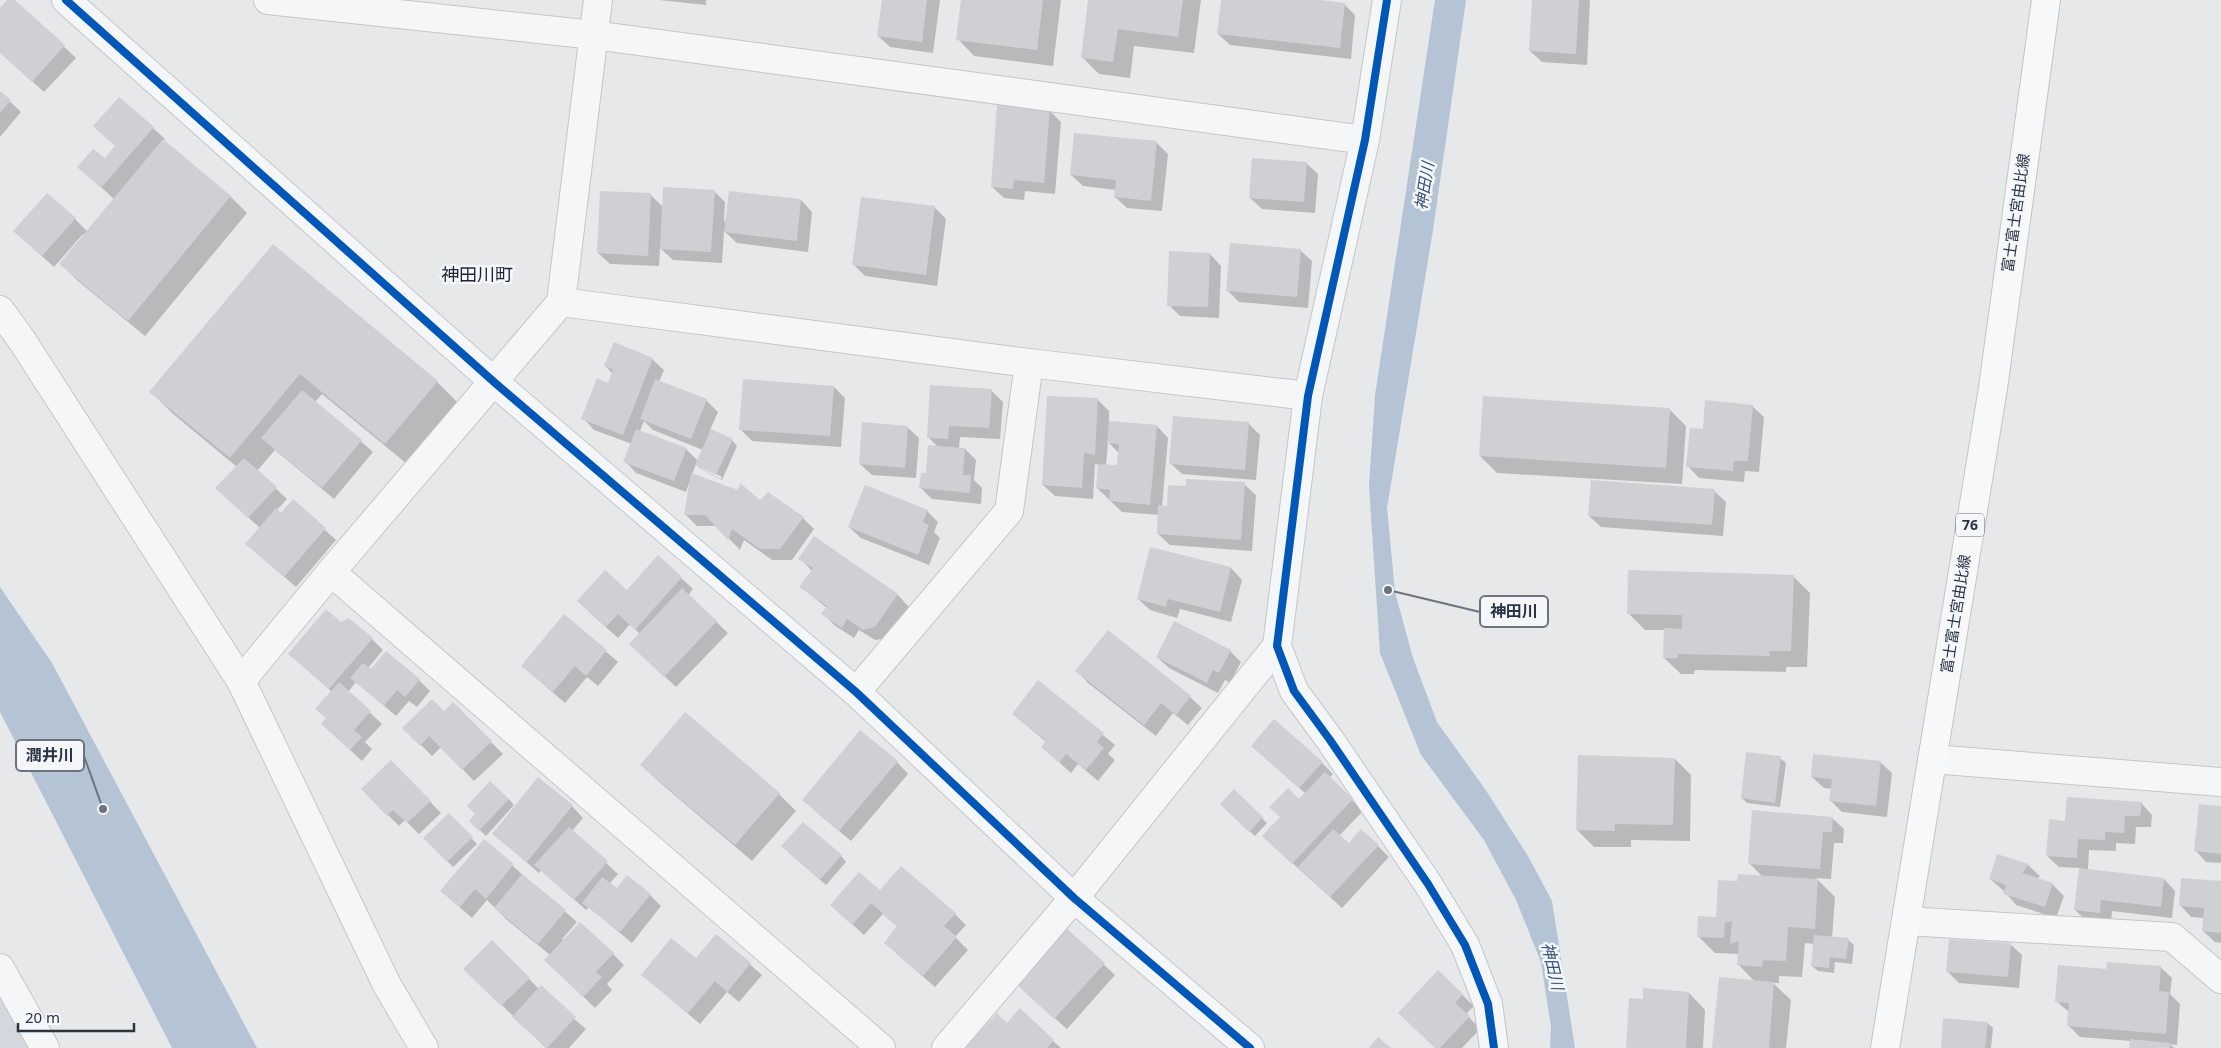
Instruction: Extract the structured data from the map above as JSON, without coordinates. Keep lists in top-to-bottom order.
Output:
{
  "streets": {
    "main road": ["富士富士宮由比線", "76"]
  },
  "districts": ["神田川町"],
  "water": ["神田川"],
  "places": ["神田川", "潤井川"],
  "scale_bar": "20 m"
}
